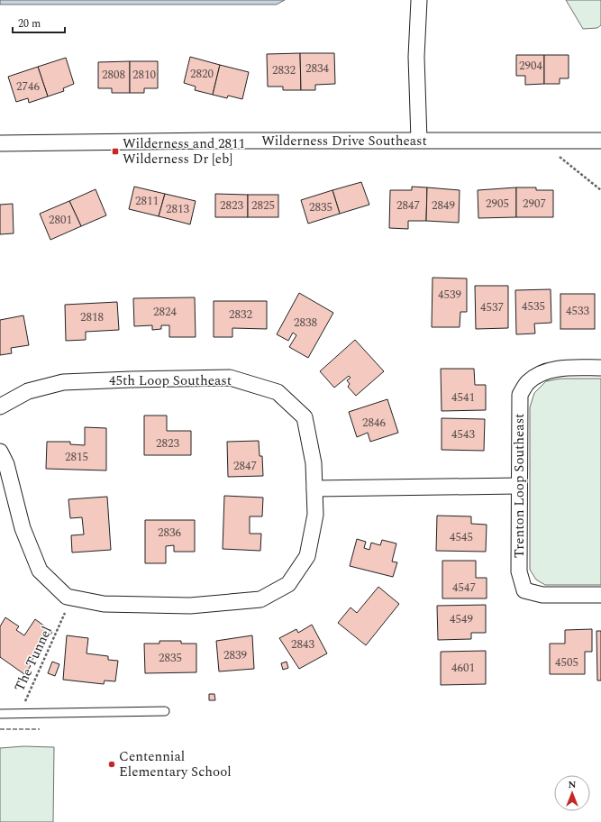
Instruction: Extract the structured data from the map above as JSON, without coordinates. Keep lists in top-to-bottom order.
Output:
{
  "streets": {
    "street": ["Wilderness Drive Southeast", "45th Loop Southeast", "Trenton Loop Southeast"],
    "path": ["The Tunnel"]
  },
  "places": {
    "transit": ["Wilderness and 2811 Wilderness Dr [eb]"],
    "other": ["Centennial Elementary School"]
  },
  "house_numbers": [
    "2904",
    "2834",
    "2832",
    "2820",
    "2808",
    "2810",
    "2746",
    "2811",
    "2905",
    "2907",
    "2823",
    "2825",
    "2847",
    "2849",
    "2835",
    "2813",
    "2801",
    "4539",
    "4535",
    "4537",
    "4533",
    "2824",
    "2832",
    "2818",
    "2838",
    "4541",
    "2846",
    "4543",
    "2823",
    "2815",
    "2847",
    "2836",
    "4545",
    "4547",
    "4549",
    "2843",
    "2839",
    "2835",
    "4505",
    "4601"
  ],
  "scale_bar": "20 m",
  "north": "top"
}
